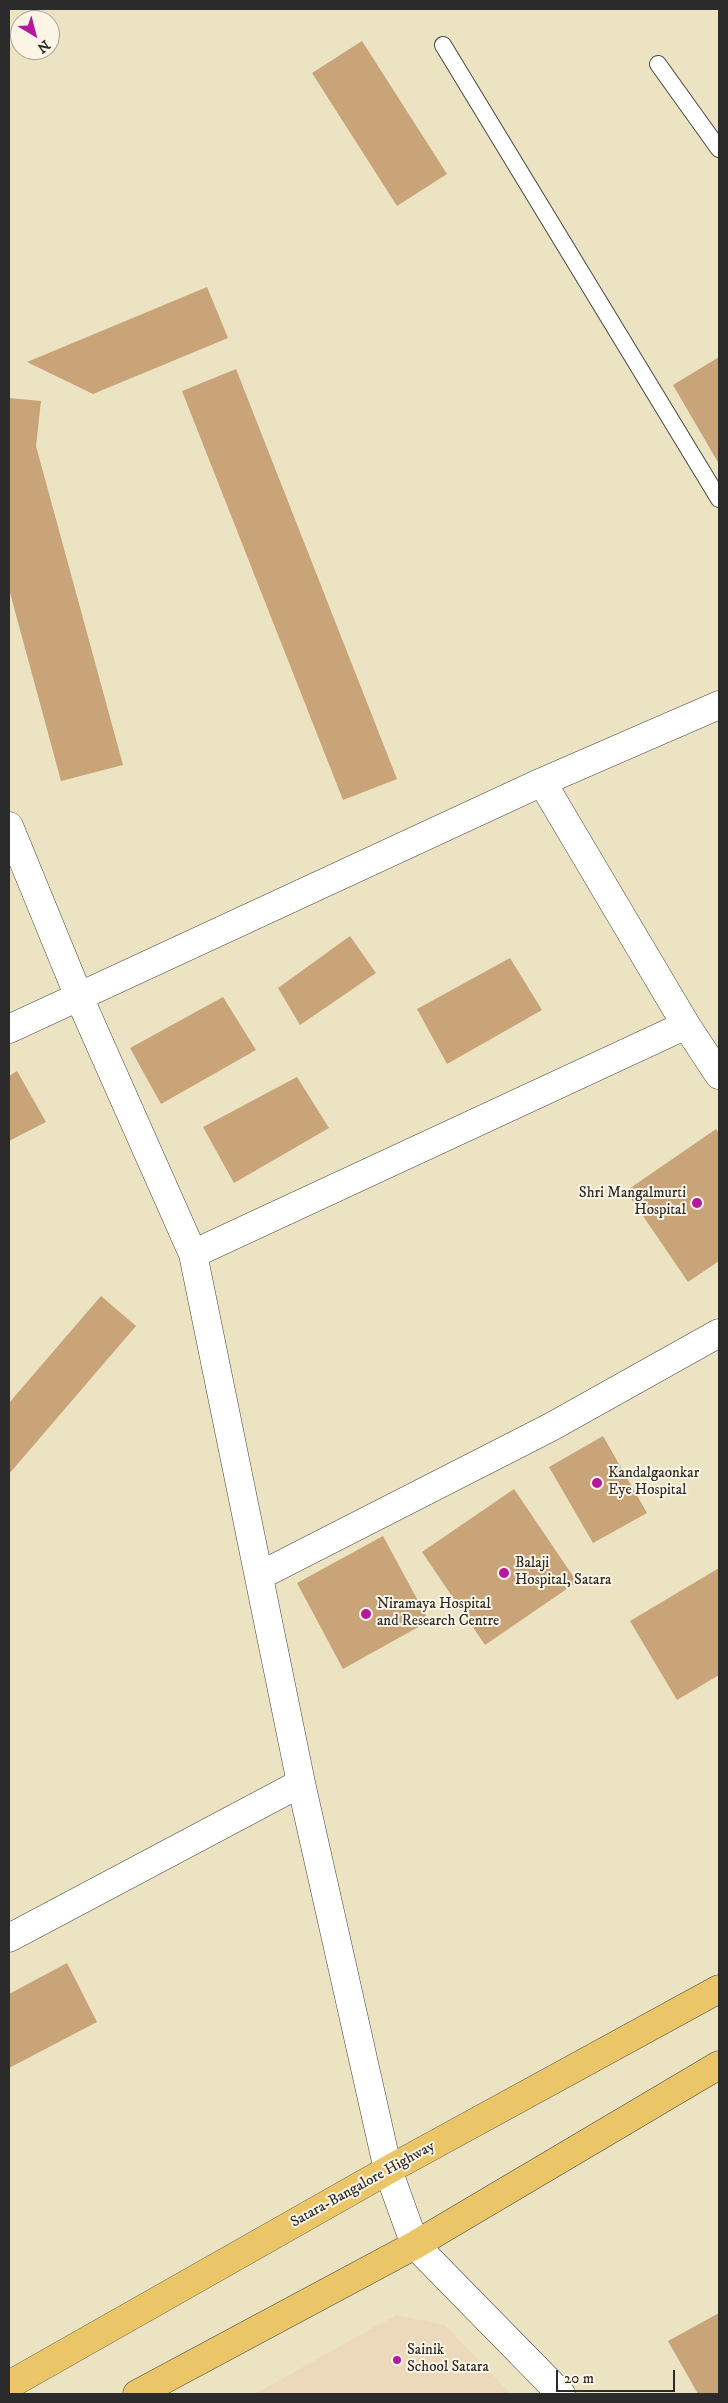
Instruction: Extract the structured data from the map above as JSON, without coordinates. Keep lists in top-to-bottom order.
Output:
{
  "streets": {
    "main road": ["Satara-Bangalore Highway"]
  },
  "places": [
    "Shri Mangalmurti Hospital",
    "Kandalgaonkar Eye Hospital",
    "Balaji Hospital, Satara",
    "Niramaya Hospital and Research Centre",
    "Sainik School Satara"
  ],
  "scale_bar": "20 m",
  "north": "bottom right"
}
